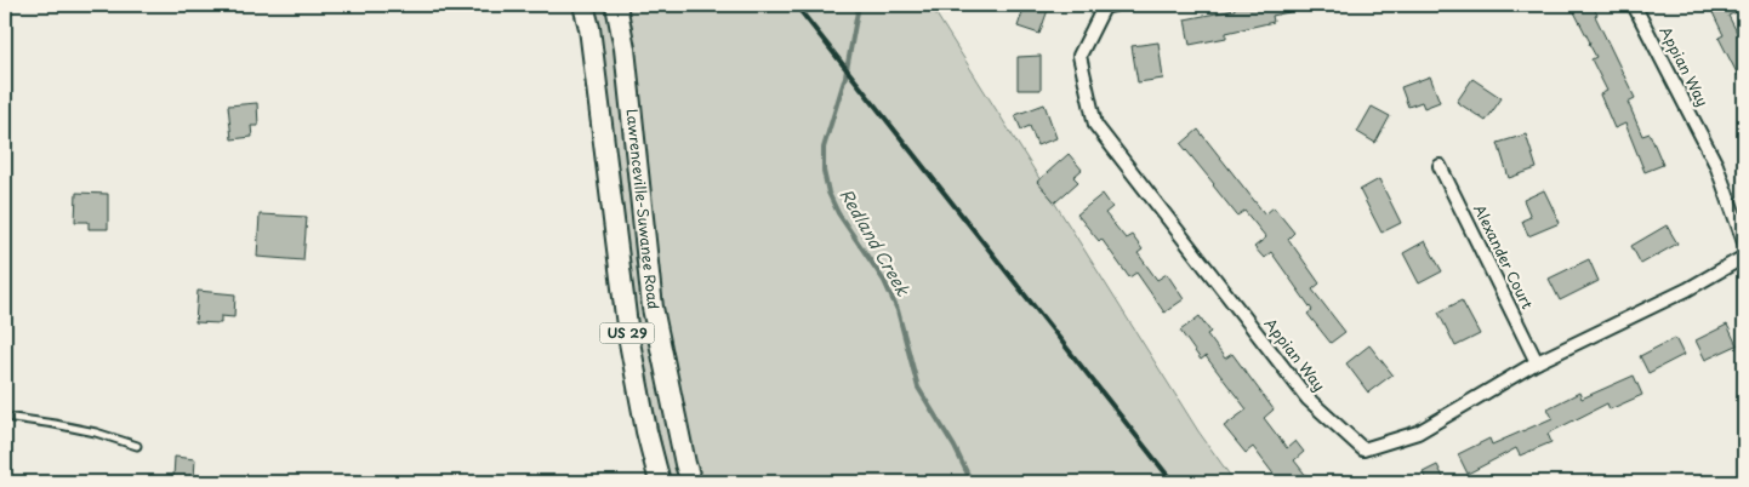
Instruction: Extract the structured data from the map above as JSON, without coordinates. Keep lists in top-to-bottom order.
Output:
{
  "streets": {
    "main road": ["Lawrenceville-Suwanee Road", "US 29"],
    "street": ["Appian Way", "Alexander Court"]
  },
  "crossings": [
    ["Appian Way", "Alexander Court"]
  ],
  "water": ["Redland Creek"]
}
